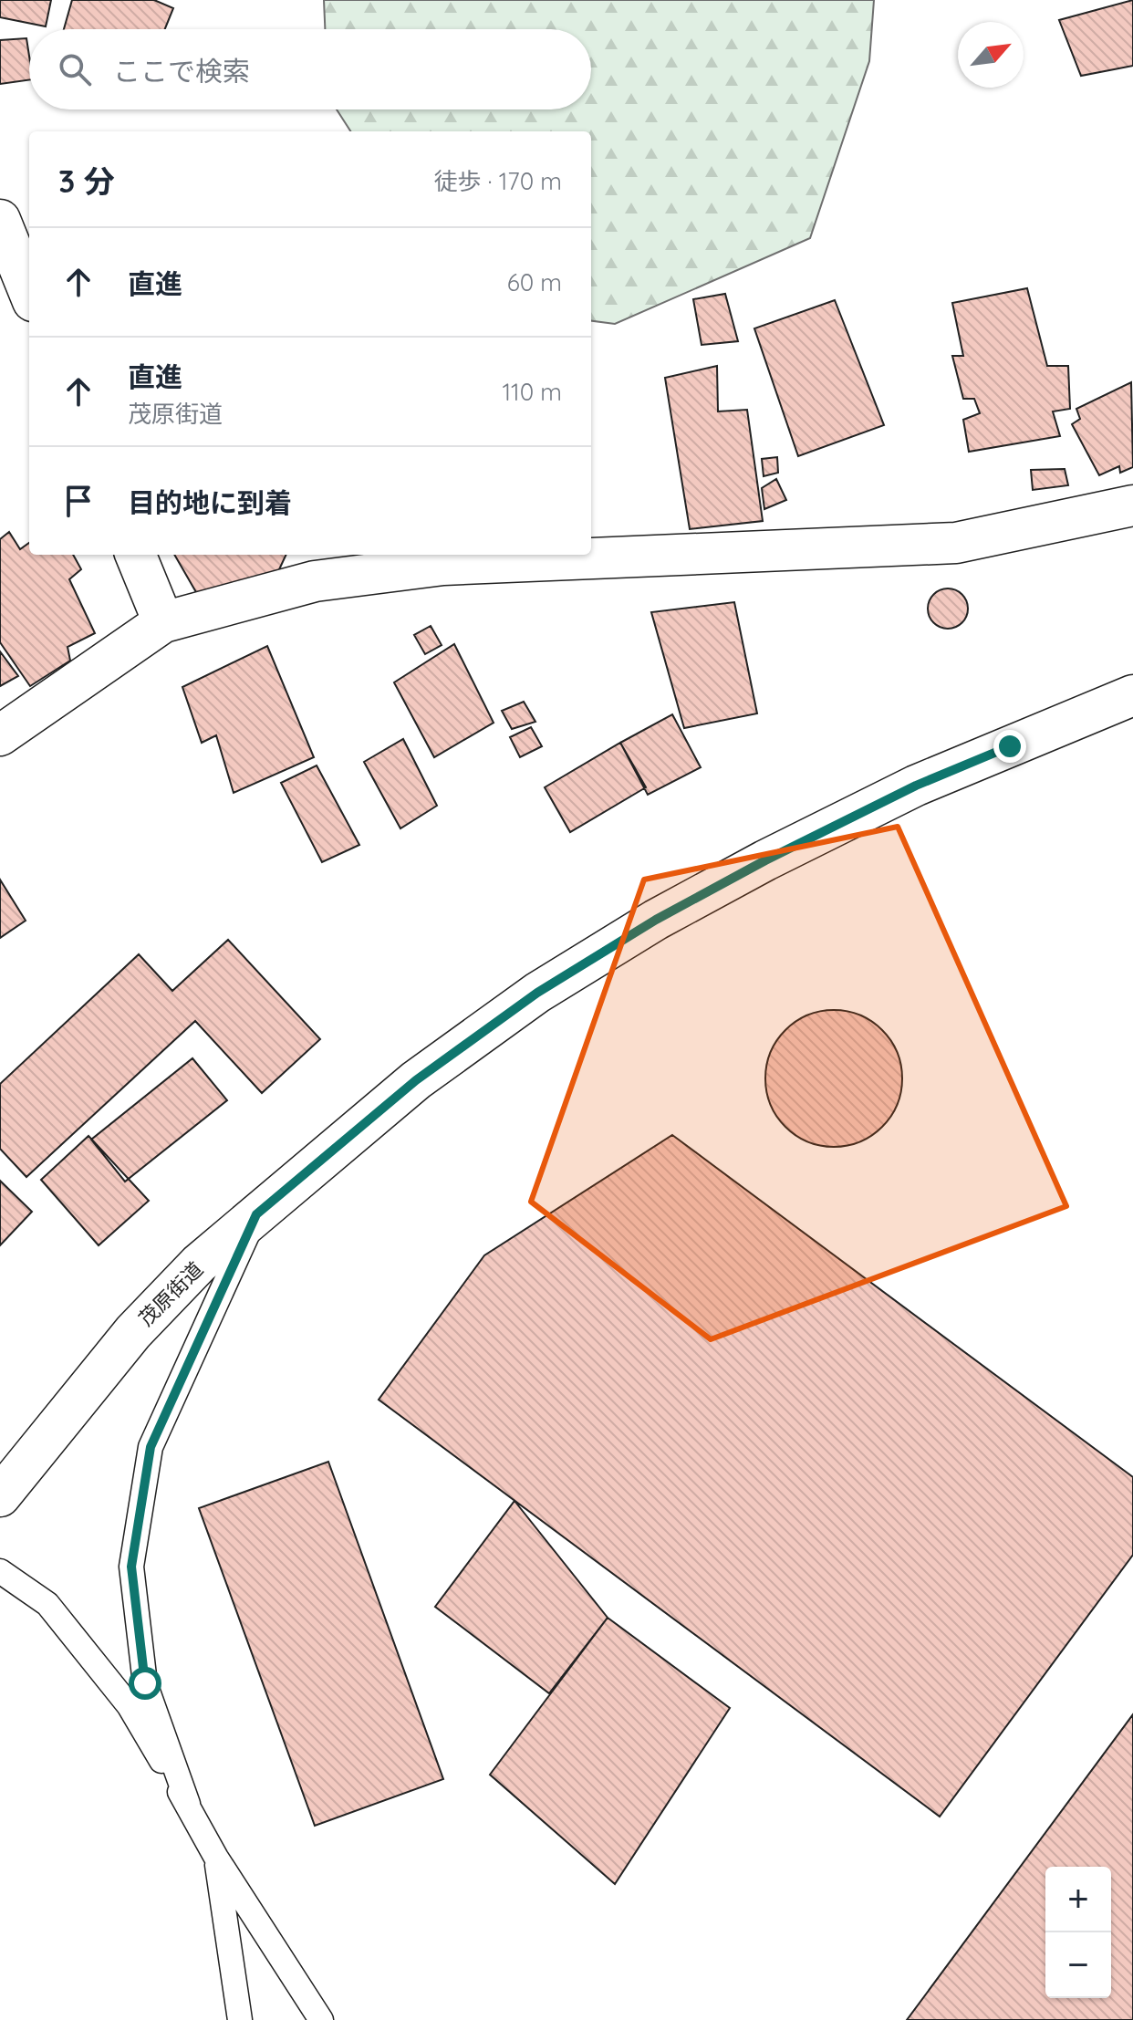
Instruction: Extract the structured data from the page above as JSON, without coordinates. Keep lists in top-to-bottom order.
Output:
{
  "streets": {
    "main road": ["茂原街道"]
  },
  "north": "top right",
  "page": {
    "search": "ここで検索",
    "heading": ["3 分", "徒歩 · 170 m"],
    "list": [
      ["直進", "60 m"],
      ["直進", "茂原街道", "110 m"],
      "目的地に到着"
    ],
    "map_buttons": ["+", "−"]
  }
}
